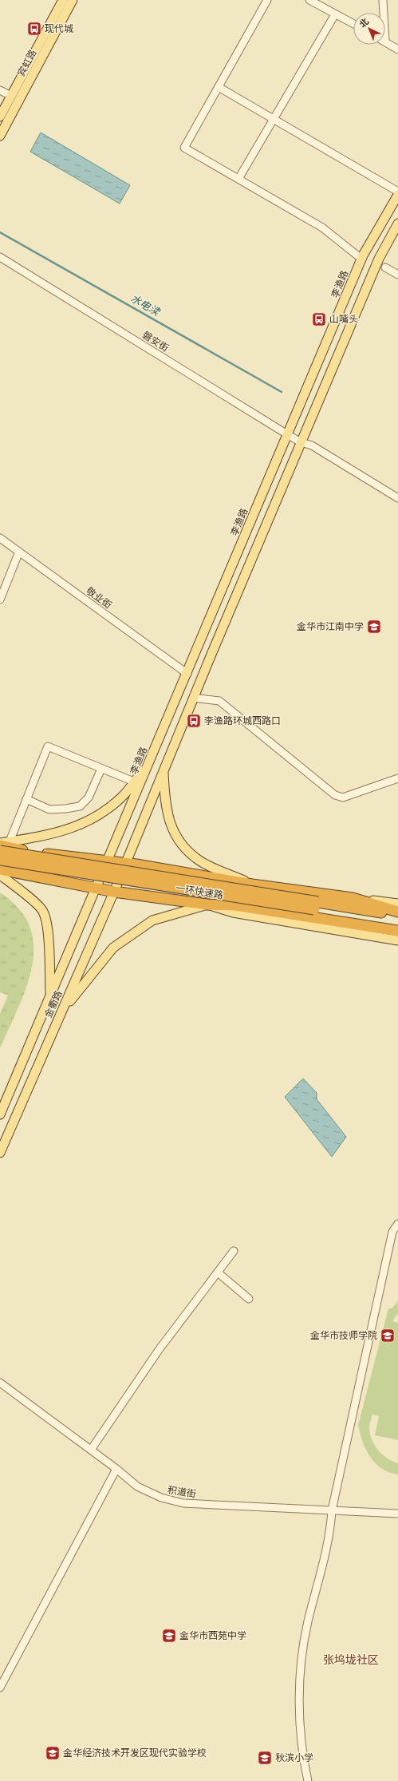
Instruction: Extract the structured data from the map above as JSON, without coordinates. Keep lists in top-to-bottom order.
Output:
{
  "streets": {
    "highway": ["一环快速路"],
    "main road": ["宾虹路", "李渔路", "金衢路"],
    "street": ["磐安街", "敬业街", "积道街"]
  },
  "crossings": [
    ["李渔路", "磐安街"],
    ["李渔路", "敬业街"],
    ["李渔路", "金衢路"]
  ],
  "districts": ["张坞垅社区"],
  "water": ["水电渎"],
  "places": {
    "bus stop": ["现代城", "山嘴头", "李渔路环城西路口"],
    "school or university": [
      "金华市江南中学",
      "金华市技师学院",
      "金华市西苑中学",
      "金华经济技术开发区现代实验学校",
      "秋滨小学"
    ]
  },
  "north": "top left"
}
